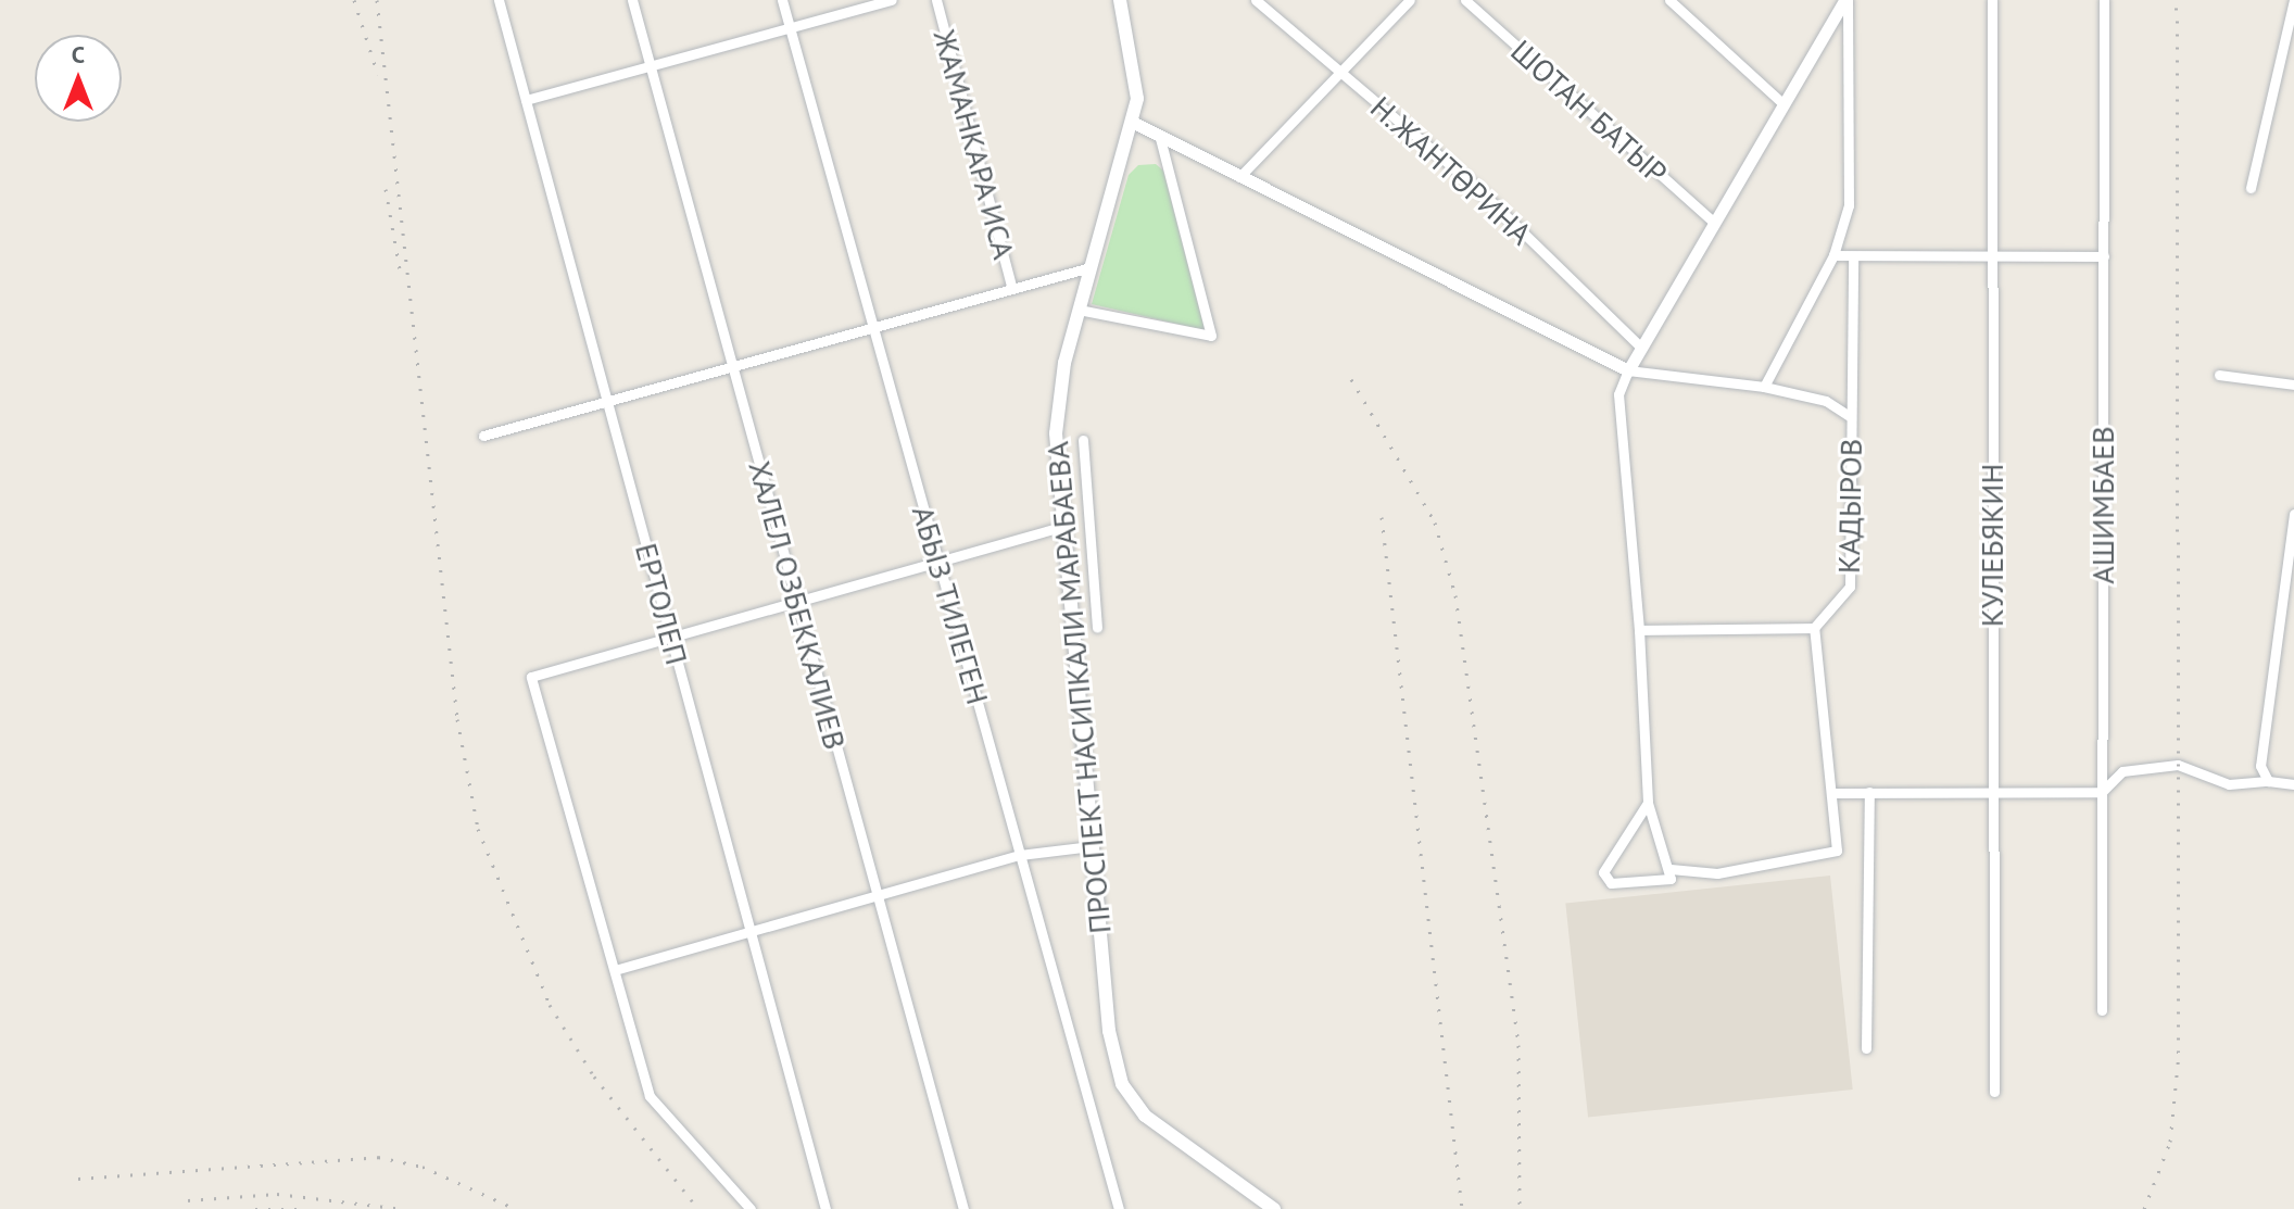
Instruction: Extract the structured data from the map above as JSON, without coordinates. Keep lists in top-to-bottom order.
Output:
{
  "streets": {
    "main road": ["ПРОСПЕКТ НАСИПКАЛИ МАРАБАЕВА"],
    "street": [
      "ШОТАН БАТЫР",
      "ЖАМАНКАРА ИСА",
      "Н.ЖАНТӨРИНА",
      "АШИМБАЕВ",
      "КАДЫРОВ",
      "КУЛЕБЯКИН",
      "ЕРТОЛЕП",
      "ХАЛЕЛ ОЗБЕККАЛИЕВ",
      "АБЫЗ ТИЛЕГЕН"
    ]
  },
  "north": "top"
}
